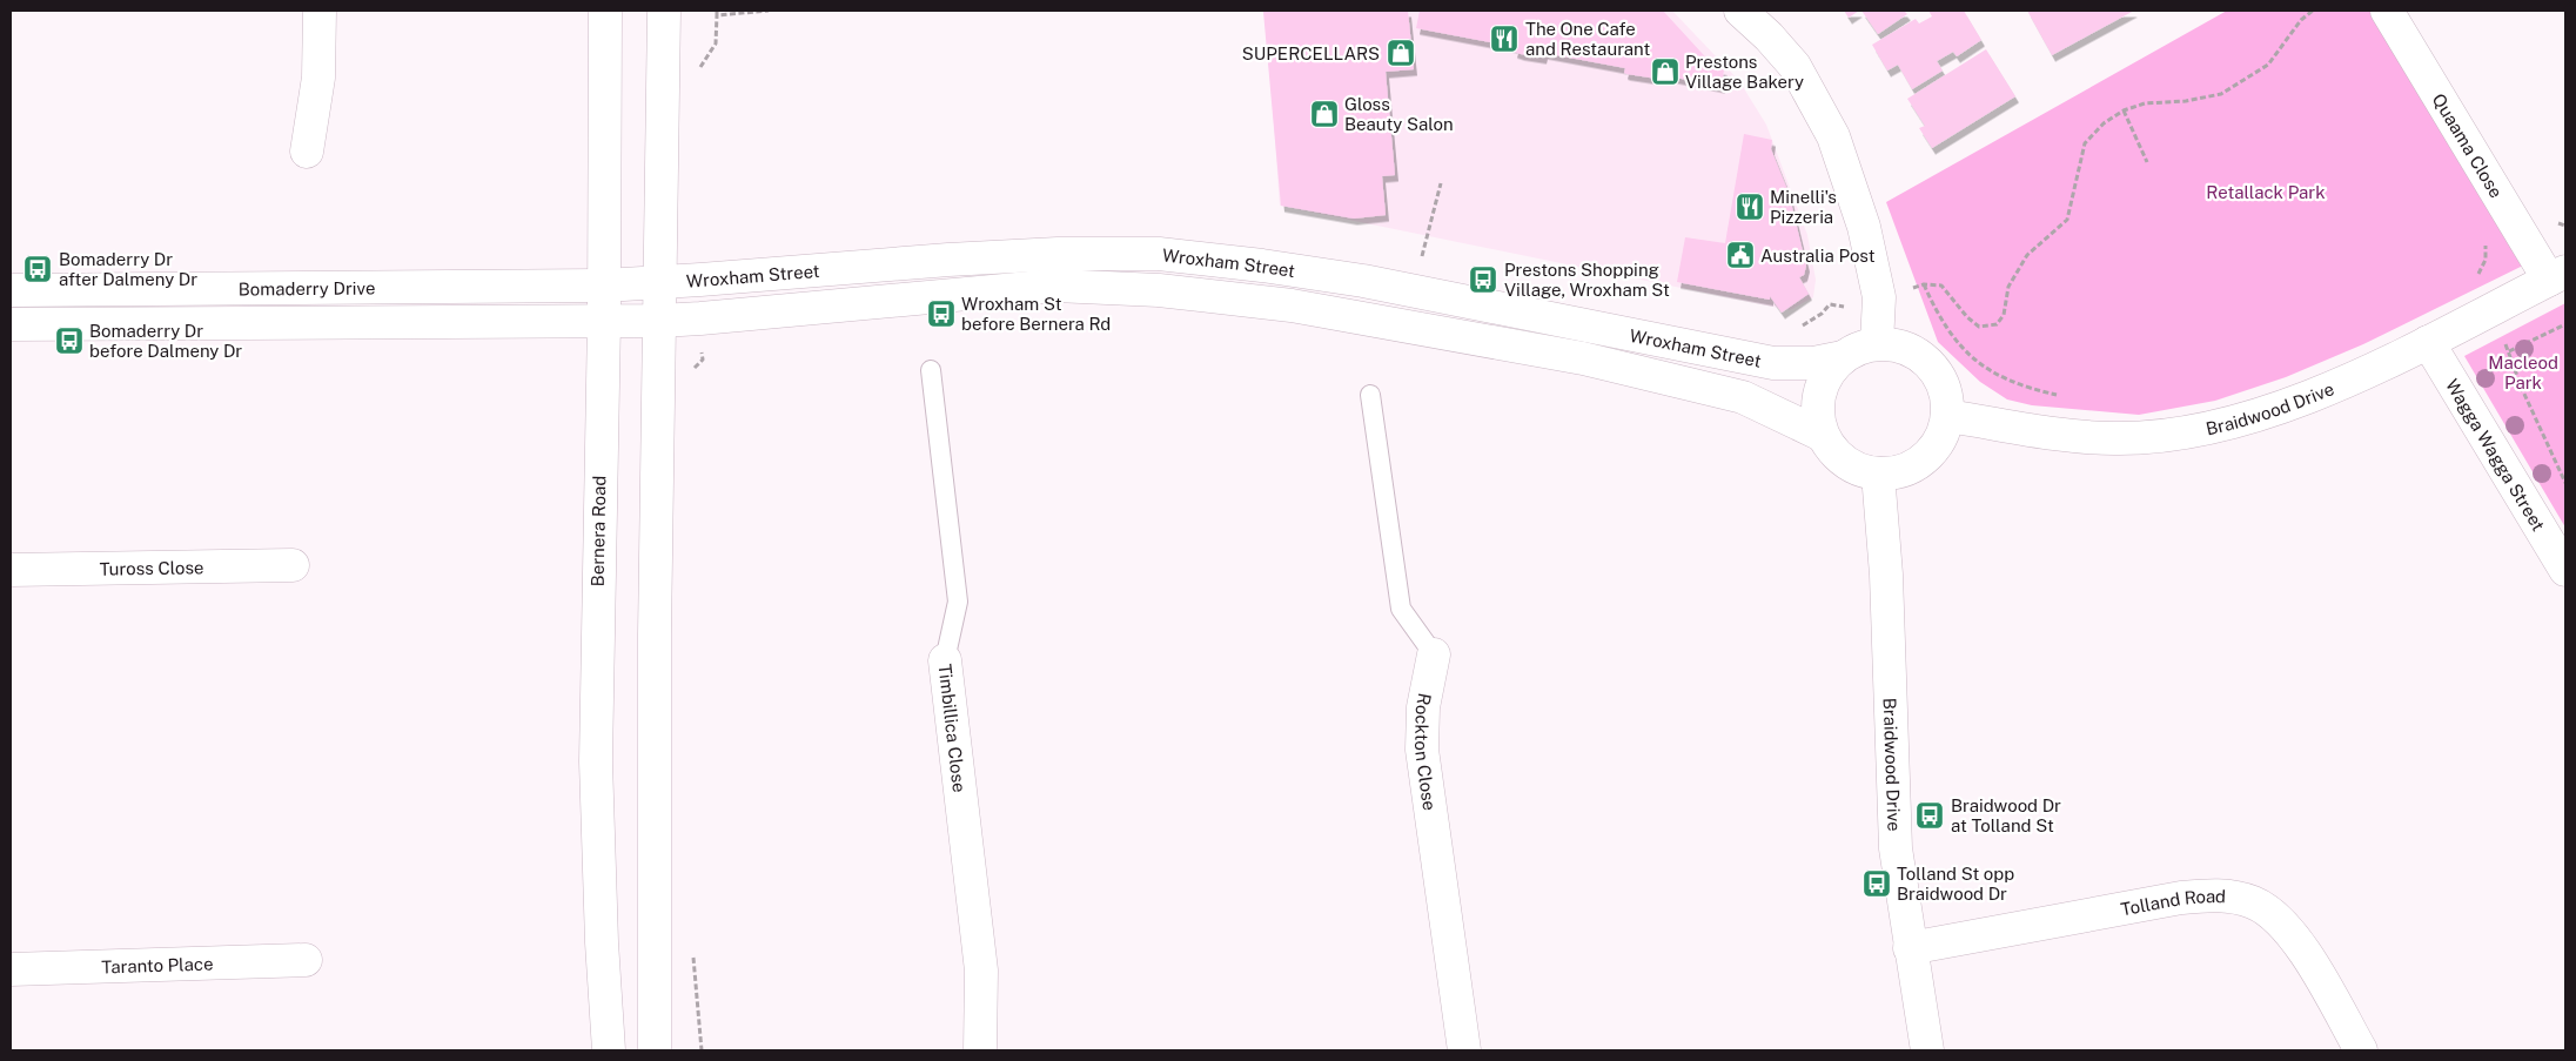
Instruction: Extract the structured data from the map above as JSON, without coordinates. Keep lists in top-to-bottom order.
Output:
{
  "streets": {
    "street": [
      "Quaama Close",
      "Wroxham Street",
      "Bomaderry Drive",
      "Braidwood Drive",
      "Wagga Wagga Street",
      "Bernera Road",
      "Tuross Close",
      "Timbillica Close",
      "Rockton Close",
      "Tolland Road",
      "Taranto Place"
    ]
  },
  "crossings": [
    ["Quaama Close", "Braidwood Drive"],
    ["Wroxham Street", "Bomaderry Drive"],
    ["Wroxham Street", "Braidwood Drive"],
    ["Wroxham Street", "Bernera Road"],
    ["Bomaderry Drive", "Bernera Road"],
    ["Braidwood Drive", "Wagga Wagga Street"],
    ["Braidwood Drive", "Tolland Road"]
  ],
  "parks": ["Retallack Park", "Macleod Park"],
  "places": {
    "restaurant": ["The One Cafe and Restaurant", "Minelli's Pizzeria"],
    "shop": ["SUPERCELLARS", "Prestons Village Bakery", "Gloss Beauty Salon"],
    "public building": ["Australia Post"],
    "bus stop": [
      "Bomaderry Dr after Dalmeny Dr",
      "Prestons Shopping Village, Wroxham St",
      "Wroxham St before Bernera Rd",
      "Bomaderry Dr before Dalmeny Dr",
      "Braidwood Dr at Tolland St",
      "Tolland St opp Braidwood Dr"
    ]
  }
}
